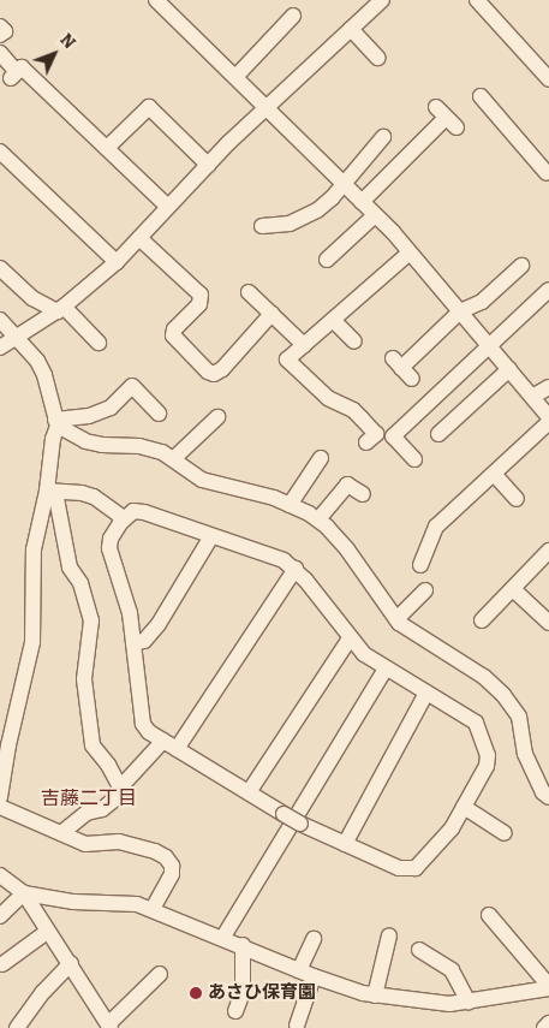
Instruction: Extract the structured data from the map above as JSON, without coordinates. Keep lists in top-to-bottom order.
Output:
{
  "districts": ["吉藤二丁目"],
  "places": ["あさひ保育園"],
  "north": "top right"
}
